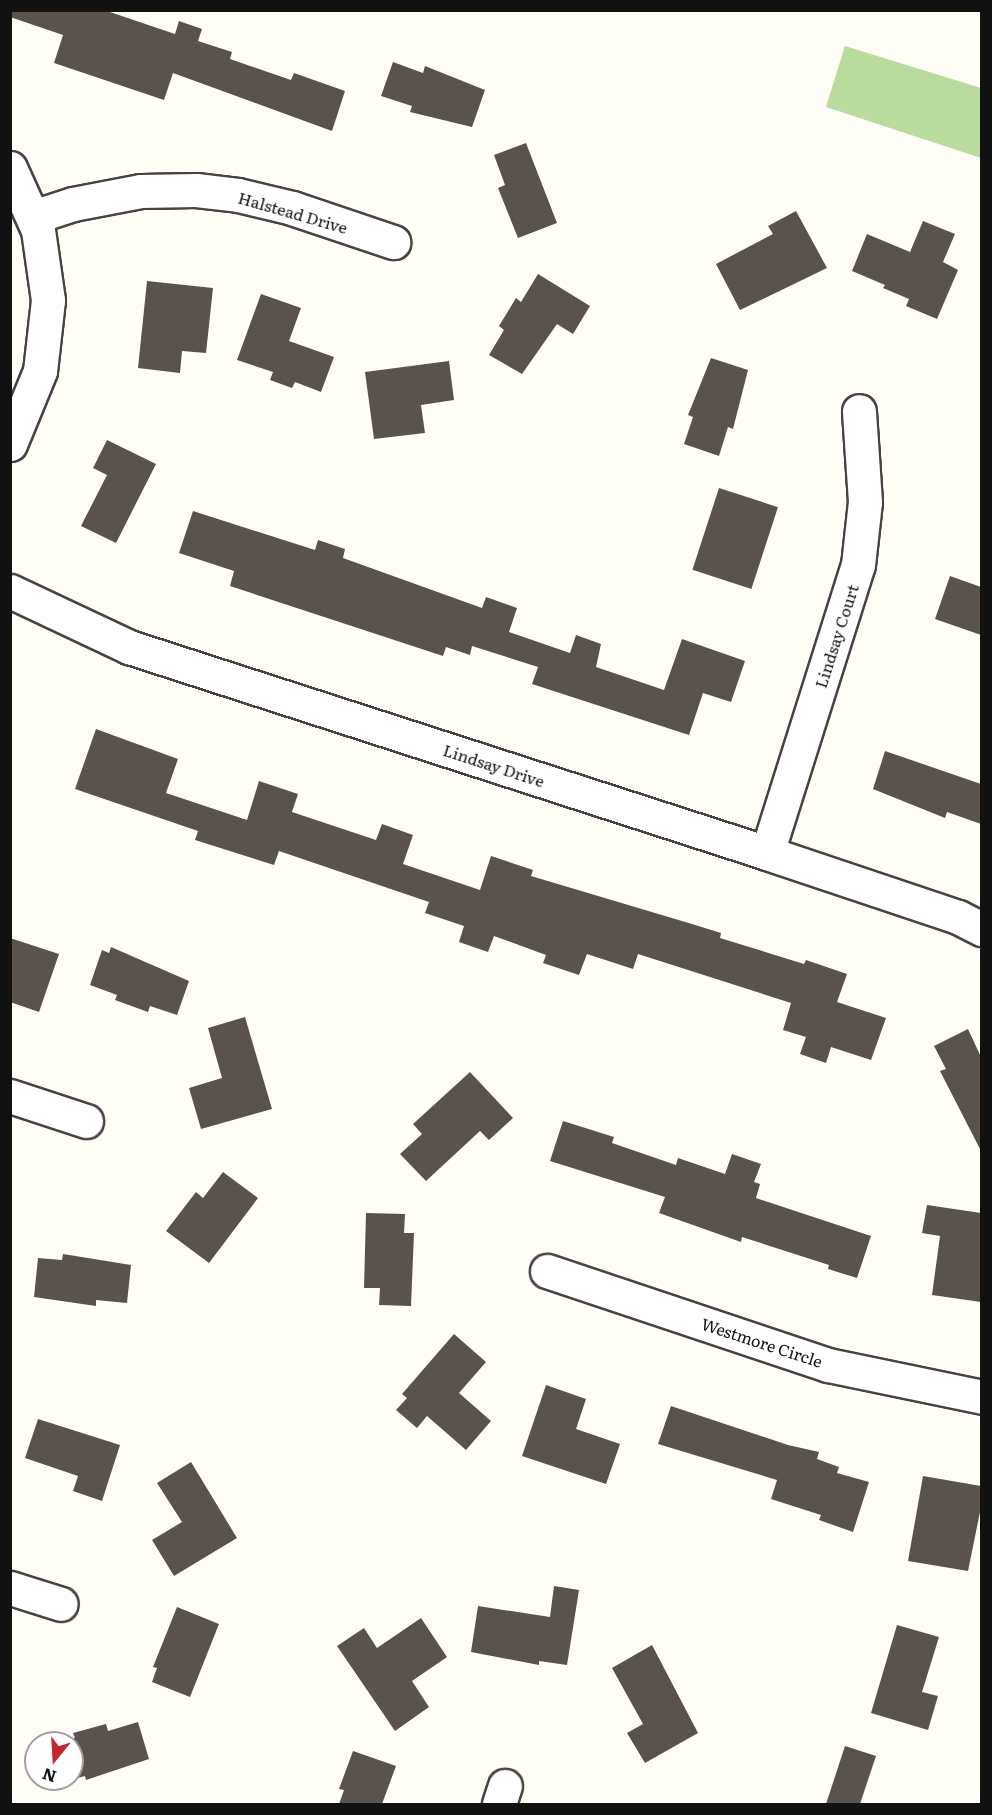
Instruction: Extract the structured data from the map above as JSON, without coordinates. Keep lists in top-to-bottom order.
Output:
{
  "streets": {
    "street": [
      "Halstead Drive",
      "Lindsay Court",
      "Lindsay Drive",
      "Westmore Circle"
    ]
  },
  "crossings": [
    ["Lindsay Court", "Lindsay Drive"]
  ],
  "north": "bottom"
}
